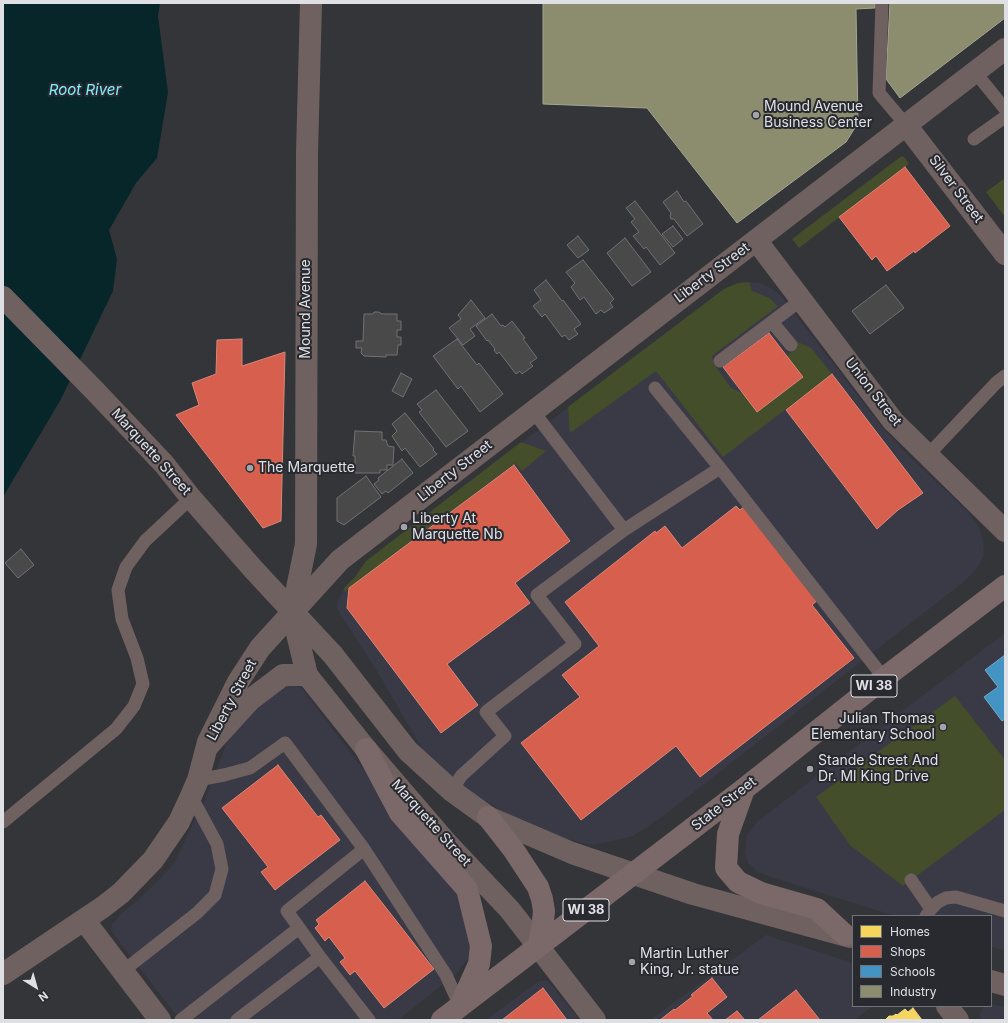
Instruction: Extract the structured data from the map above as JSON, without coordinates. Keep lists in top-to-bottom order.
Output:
{
  "streets": {
    "main road": ["WI 38", "State Street"],
    "street": [
      "Silver Street",
      "Liberty Street",
      "Mound Avenue",
      "Union Street",
      "Marquette Street"
    ]
  },
  "crossings": [
    ["Silver Street", "Liberty Street"],
    ["Liberty Street", "Mound Avenue"],
    ["Liberty Street", "Union Street"],
    ["Liberty Street", "Marquette Street"],
    ["Mound Avenue", "Marquette Street"],
    ["Marquette Street", "State Street"]
  ],
  "water": ["Root River"],
  "places": [
    "Mound Avenue Business Center",
    "The Marquette",
    "Liberty At Marquette Nb",
    "Julian Thomas Elementary School",
    "Stande Street And Dr. Ml King Drive",
    "Martin Luther King, Jr. statue"
  ],
  "legend": [
    "Homes",
    "Shops",
    "Schools",
    "Industry"
  ],
  "north": "bottom right"
}
